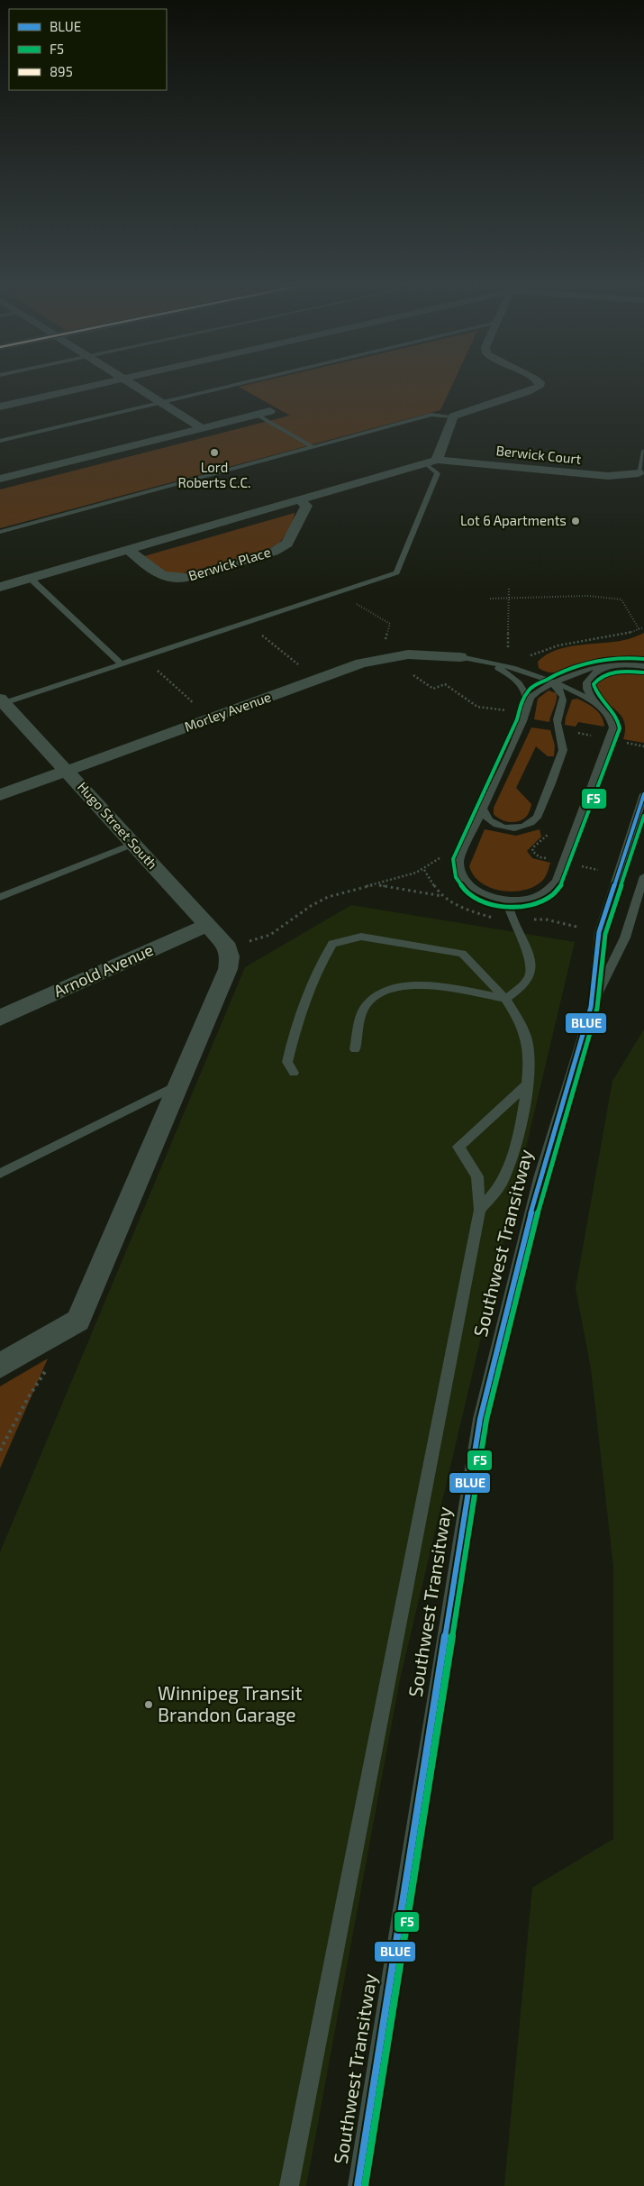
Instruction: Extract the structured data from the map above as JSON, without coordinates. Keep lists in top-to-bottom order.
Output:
{
  "streets": {
    "street": [
      "Berwick Court",
      "Berwick Place",
      "Morley Avenue",
      "Hugo Street South",
      "Arnold Avenue"
    ],
    "lane": ["Southwest Transitway"]
  },
  "crossings": [
    ["Morley Avenue", "Hugo Street South"],
    ["Hugo Street South", "Arnold Avenue"]
  ],
  "places": ["Lord Roberts C.C.", "Lot 6 Apartments", "Winnipeg Transit Brandon Garage"],
  "lines": ["transit line F5", "transit line BLUE"],
  "legend": ["BLUE", "F5", "895"]
}
